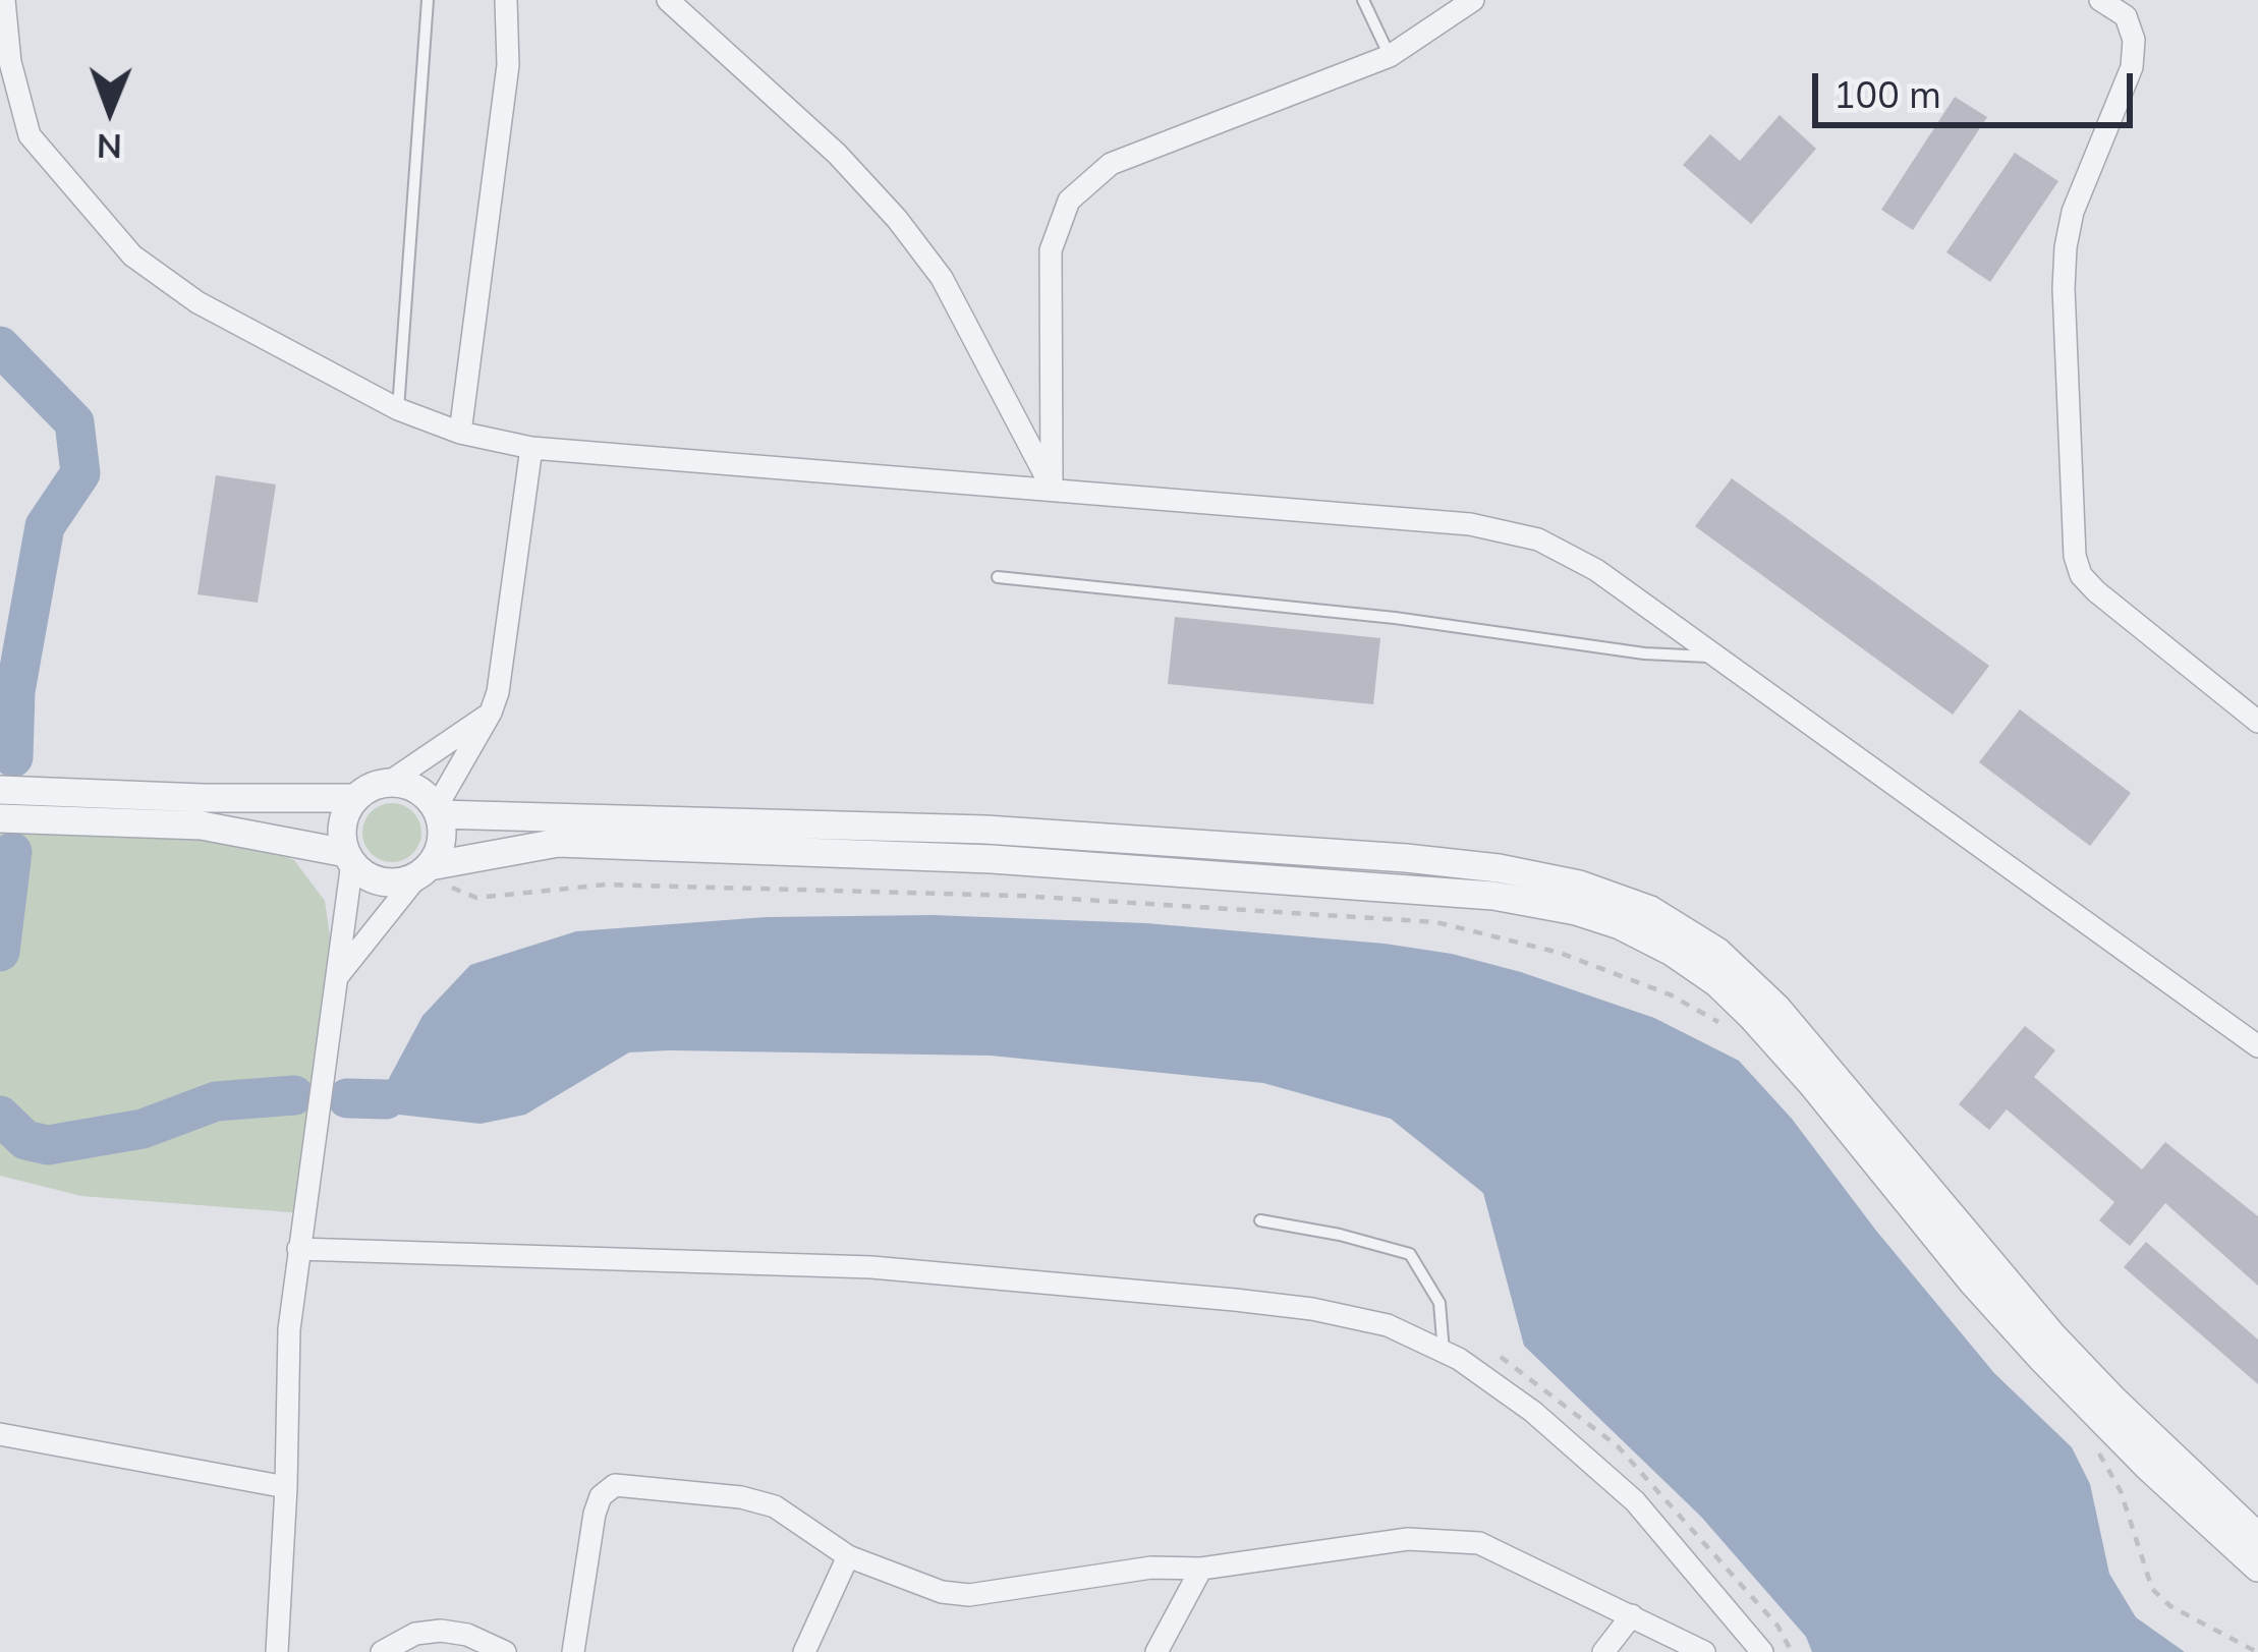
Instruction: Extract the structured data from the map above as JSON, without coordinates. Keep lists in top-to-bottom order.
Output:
{
  "scale_bar": "100 m",
  "north": "bottom"
}
